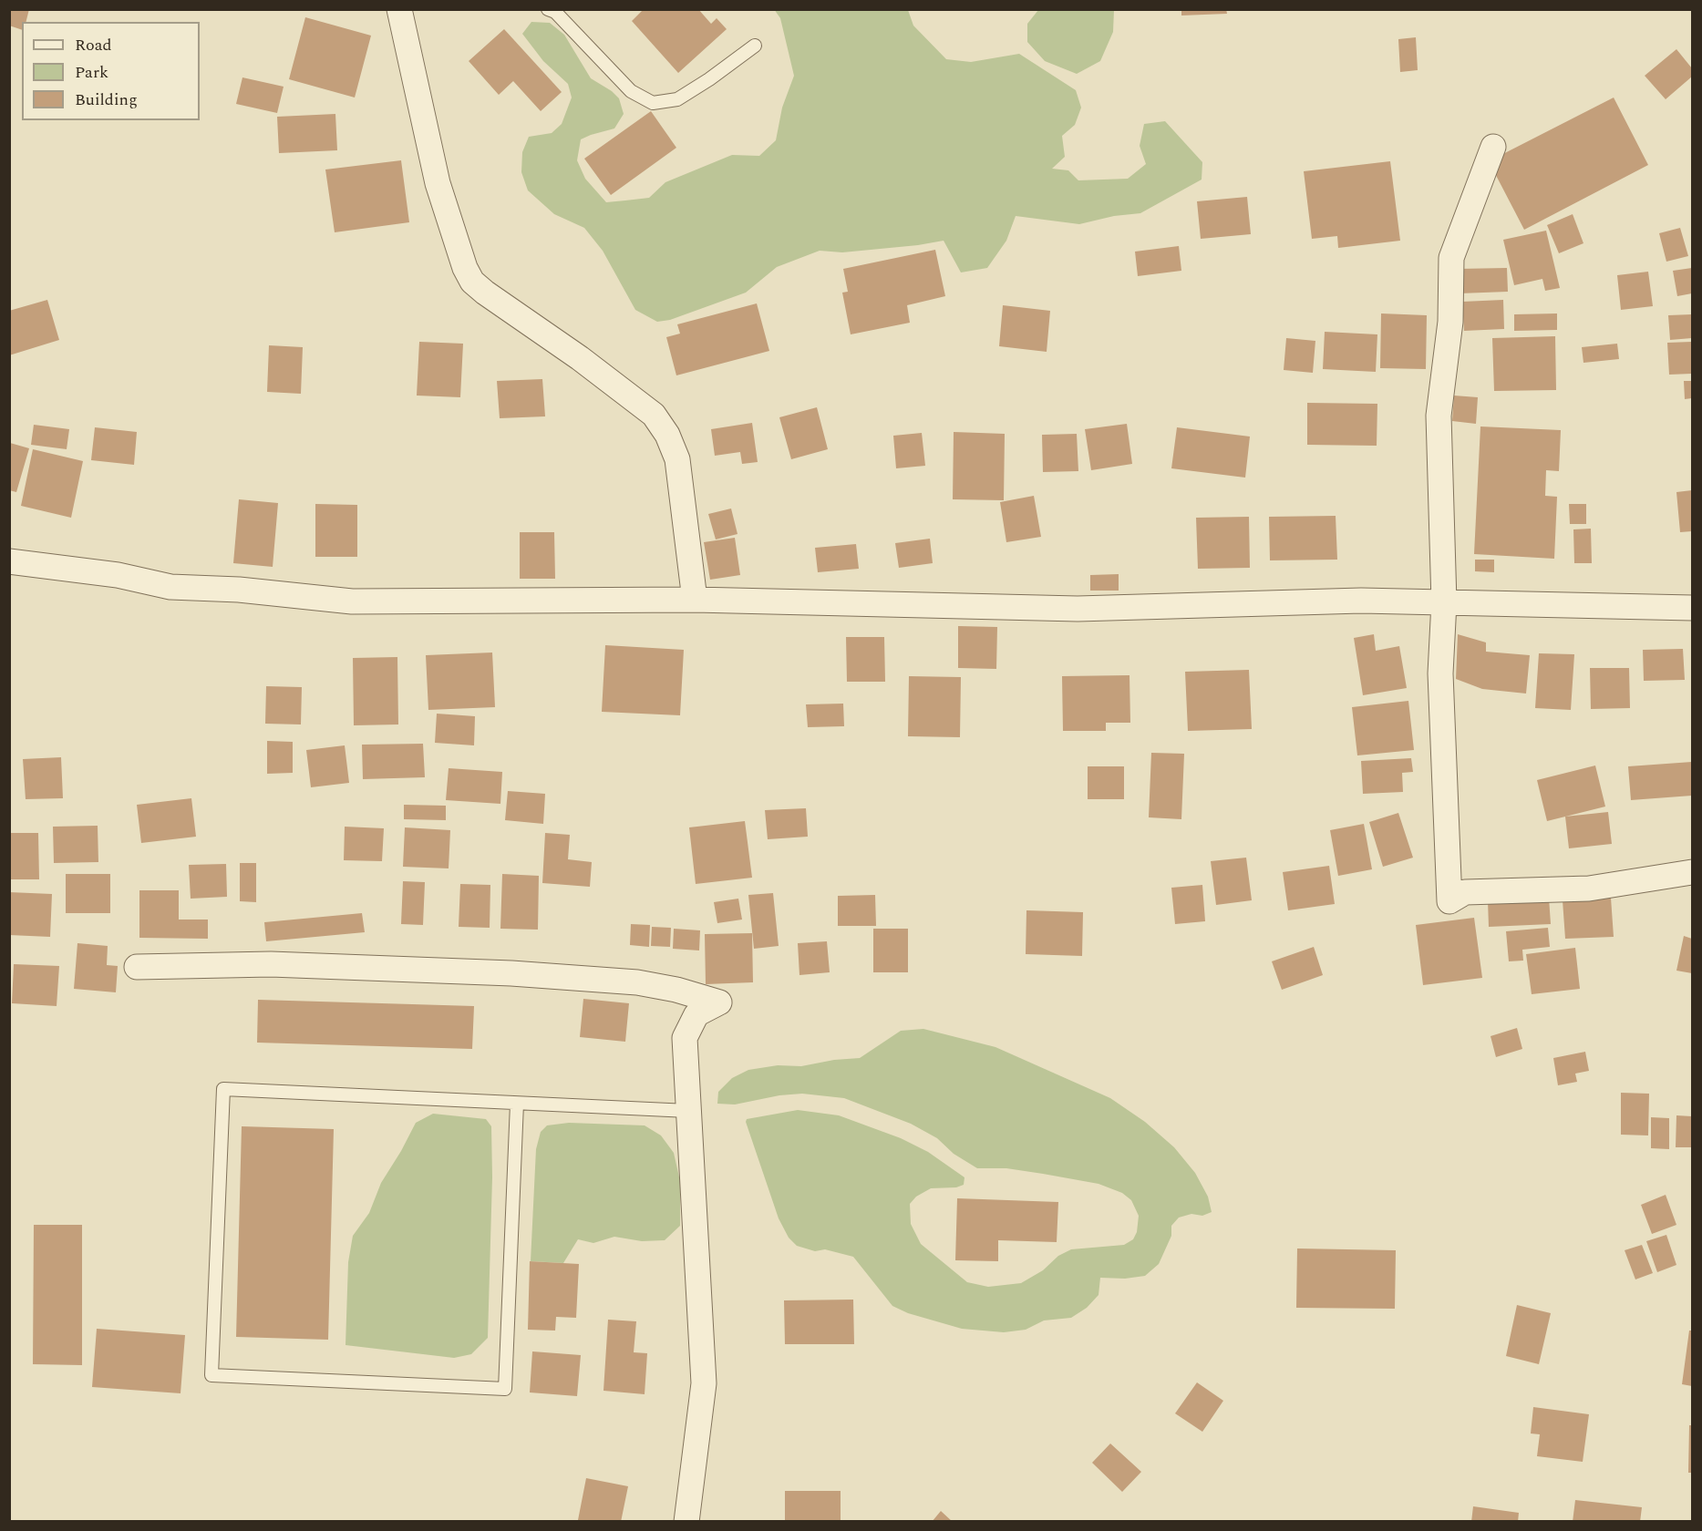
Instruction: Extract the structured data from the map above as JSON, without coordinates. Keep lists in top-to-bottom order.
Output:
{
  "legend": ["Road", "Park", "Building"]
}
